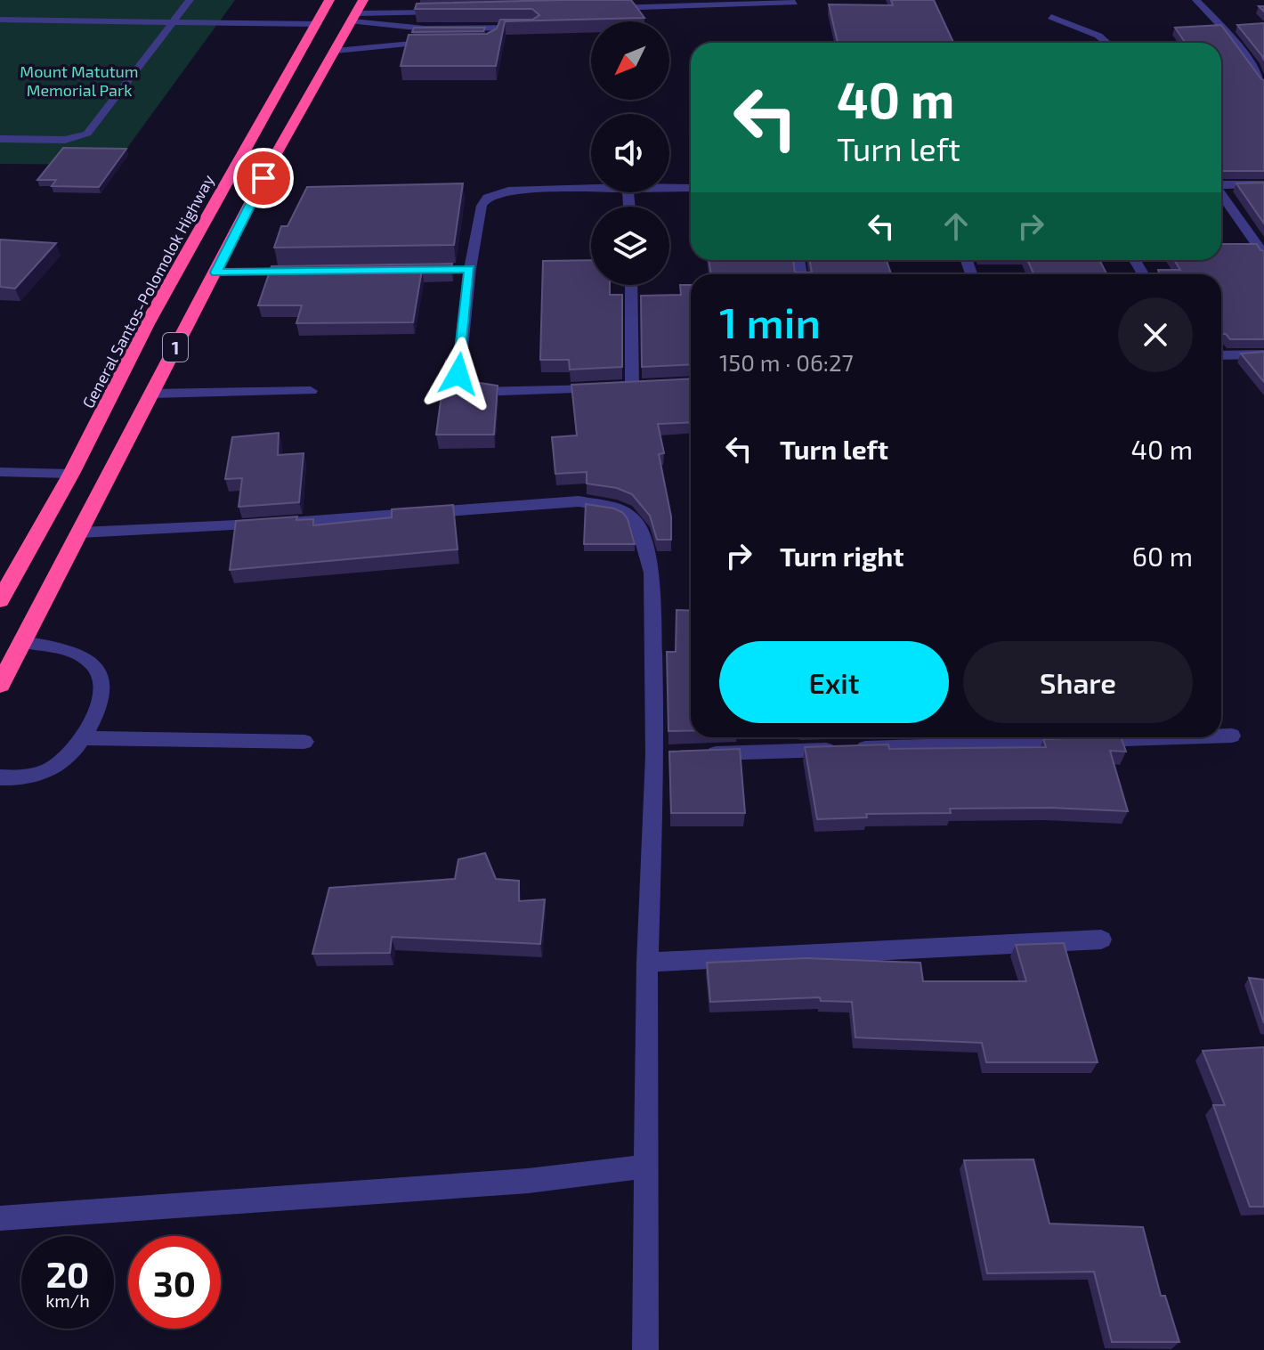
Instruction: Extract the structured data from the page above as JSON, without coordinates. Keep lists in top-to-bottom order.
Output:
{
  "streets": {
    "highway": ["General Santos-Polomolok Highway", "1"]
  },
  "parks": ["Mount Matutum Memorial Park"],
  "north": "bottom left",
  "page": {
    "turn": ["40 m", "Turn left"],
    "heading": ["1 min", "150 m · 06:27"],
    "list": [
      {
        "name": "Turn left",
        "value": "40 m"
      },
      {
        "name": "Turn right",
        "value": "60 m"
      }
    ],
    "buttons": ["Exit", "Share"],
    "speed": "20 km/h",
    "limit": "30"
  }
}
